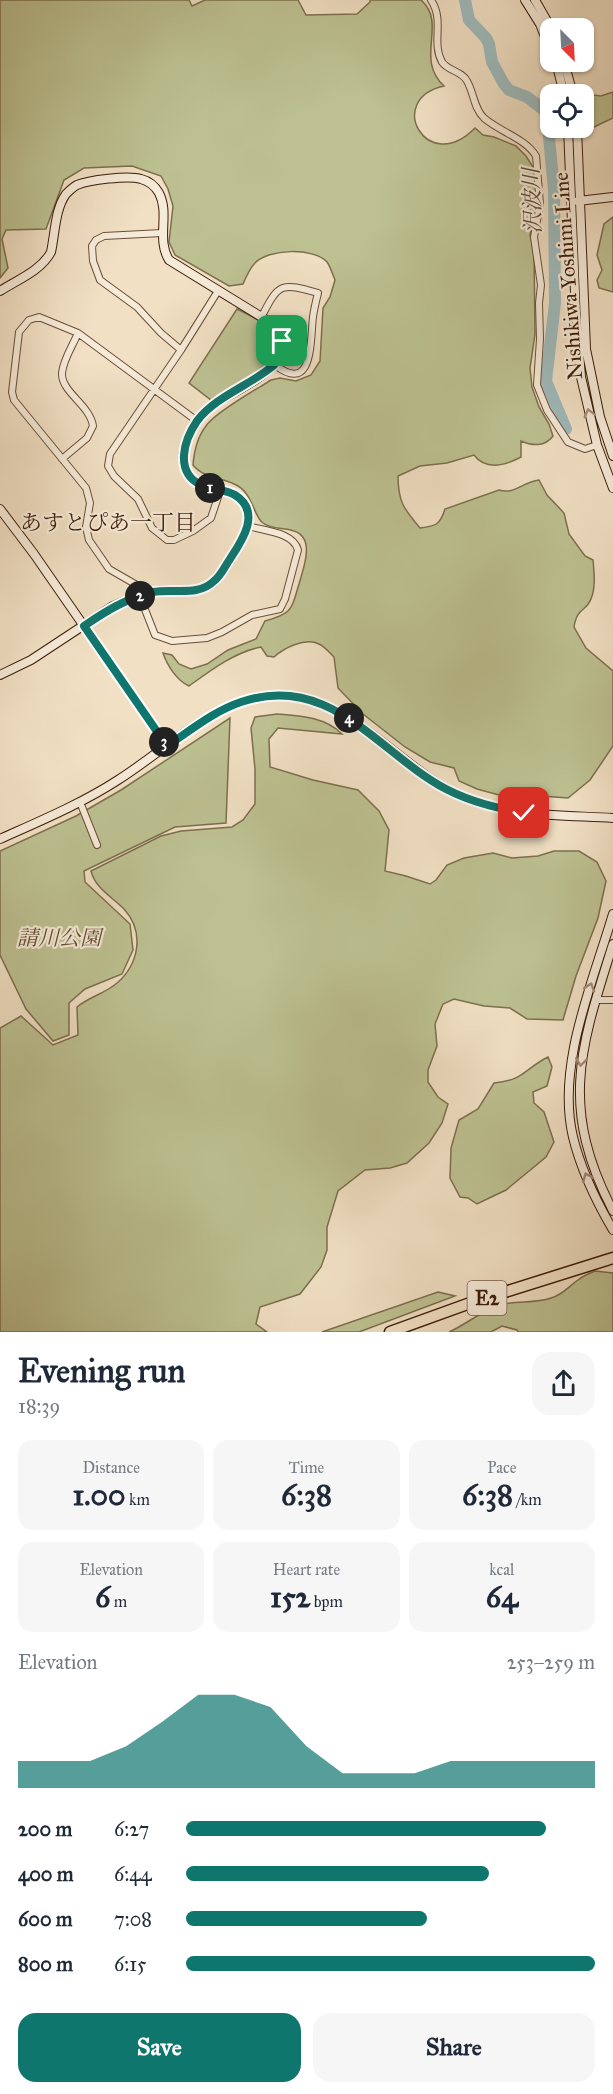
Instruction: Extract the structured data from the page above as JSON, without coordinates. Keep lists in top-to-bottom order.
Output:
{
  "streets": {
    "highway": ["E2"],
    "street": ["Nishikiwa Yoshimi Line"]
  },
  "districts": ["あすとぴあ一丁目"],
  "water": ["沢波川"],
  "parks": ["請川公園"],
  "north": "bottom right",
  "page": {
    "pins": [
      "1",
      "2",
      "4",
      "3"
    ],
    "heading": ["Evening run", "18:39"],
    "stats": [
      ["Distance", "1.00 km"],
      ["Time", "6:38"],
      ["Pace", "6:38 /km"],
      ["Elevation", "6 m"],
      ["Heart rate", "152 bpm"],
      ["kcal", "64"]
    ],
    "chart": ["Elevation", "253–259 m"],
    "list": [
      {
        "name": "200 m",
        "note": "6:27"
      },
      {
        "name": "400 m",
        "note": "6:44"
      },
      {
        "name": "600 m",
        "note": "7:08"
      },
      {
        "name": "800 m",
        "note": "6:15"
      }
    ],
    "buttons": ["Save", "Share"]
  }
}
